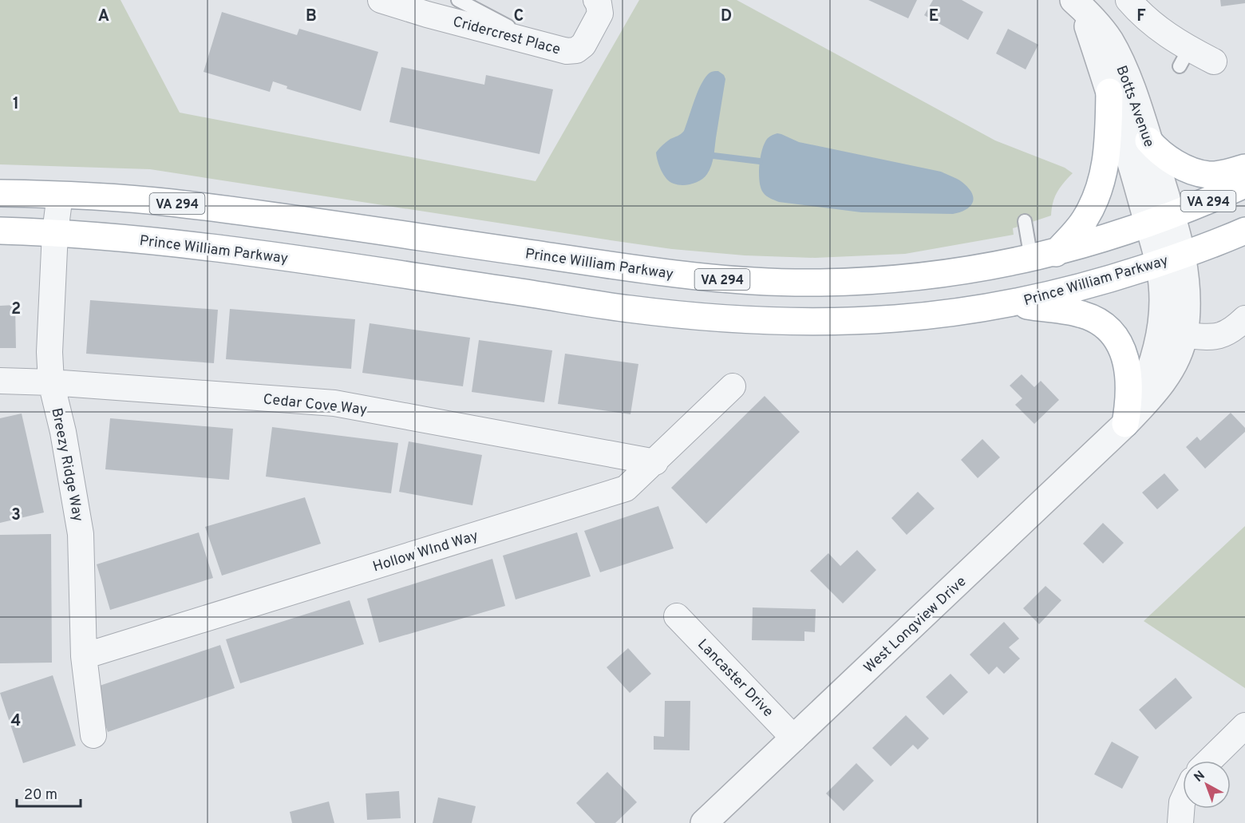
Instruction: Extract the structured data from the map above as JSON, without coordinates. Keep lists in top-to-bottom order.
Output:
{
  "streets": {
    "main road": ["VA 294", "Prince William Parkway"],
    "street": [
      "Cridercrest Place",
      "Botts Avenue",
      "Cedar Cove Way",
      "Breezy Ridge Way",
      "Hollow WInd Way",
      "West Longview Drive",
      "Lancaster Drive"
    ]
  },
  "crossings": [
    ["Botts Avenue", "Prince William Parkway"],
    ["Botts Avenue", "West Longview Drive"],
    ["Prince William Parkway", "Breezy Ridge Way"],
    ["Prince William Parkway", "West Longview Drive"],
    ["Cedar Cove Way", "Breezy Ridge Way"],
    ["Cedar Cove Way", "Hollow WInd Way"],
    ["Breezy Ridge Way", "Hollow WInd Way"],
    ["West Longview Drive", "Lancaster Drive"]
  ],
  "scale_bar": "20 m",
  "north": "top left",
  "grid": {
    "columns": [
      "A",
      "B",
      "C",
      "D",
      "E",
      "F"
    ],
    "rows": [
      "1",
      "2",
      "3",
      "4"
    ]
  }
}
